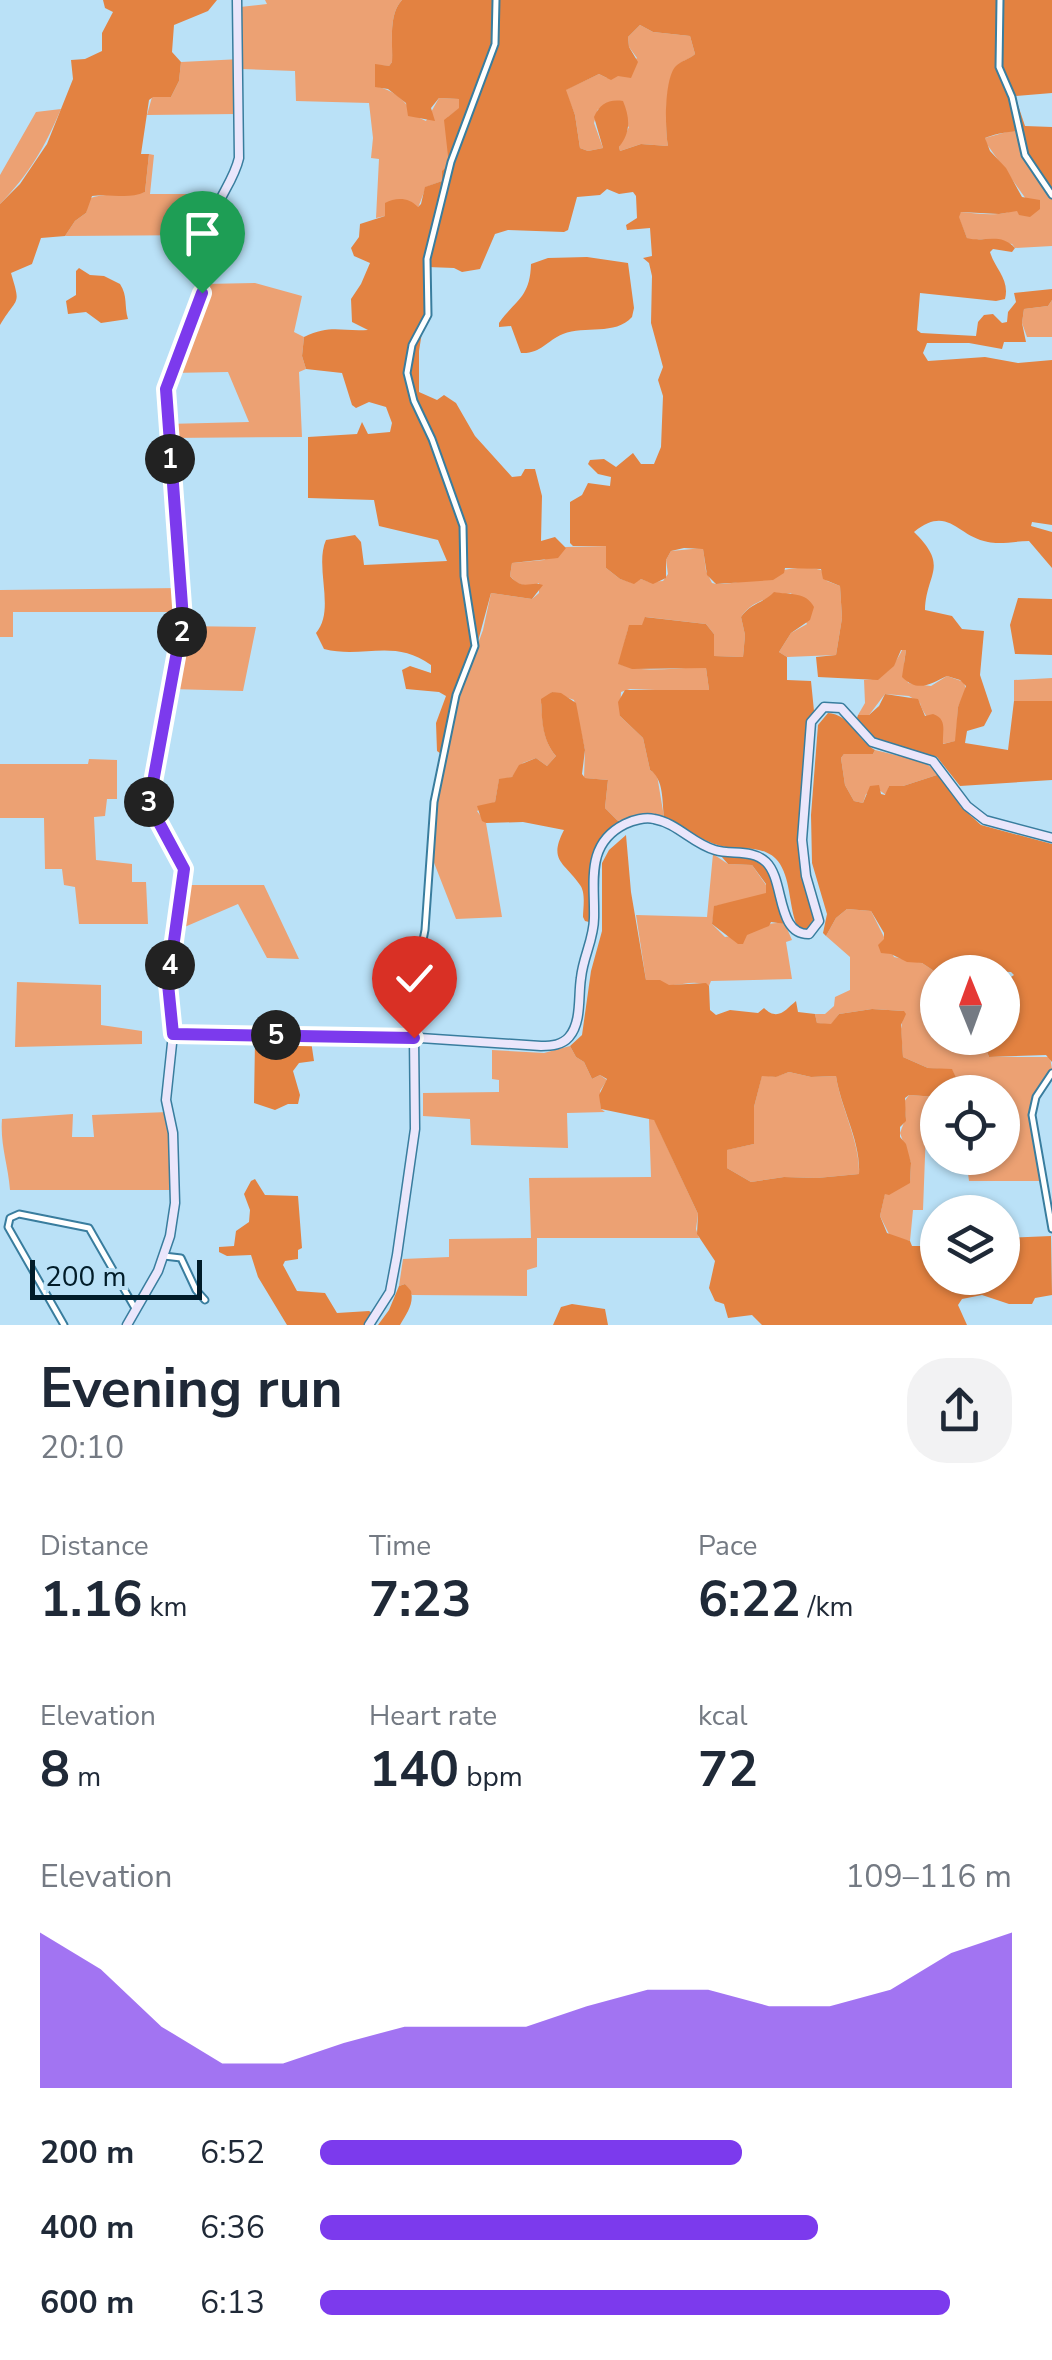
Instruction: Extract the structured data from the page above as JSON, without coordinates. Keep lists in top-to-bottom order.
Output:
{
  "scale_bar": "200 m",
  "north": "top",
  "page": {
    "pins": [
      "1",
      "2",
      "3",
      "4",
      "5"
    ],
    "scale": "200 m",
    "heading": ["Evening run", "20:10"],
    "stats": [
      ["Distance", "1.16 km"],
      ["Time", "7:23"],
      ["Pace", "6:22 /km"],
      ["Elevation", "8 m"],
      ["Heart rate", "140 bpm"],
      ["kcal", "72"]
    ],
    "chart": ["Elevation", "109–116 m"],
    "list": [
      {
        "name": "200 m",
        "note": "6:52"
      },
      {
        "name": "400 m",
        "note": "6:36"
      },
      {
        "name": "600 m",
        "note": "6:13"
      }
    ]
  }
}
